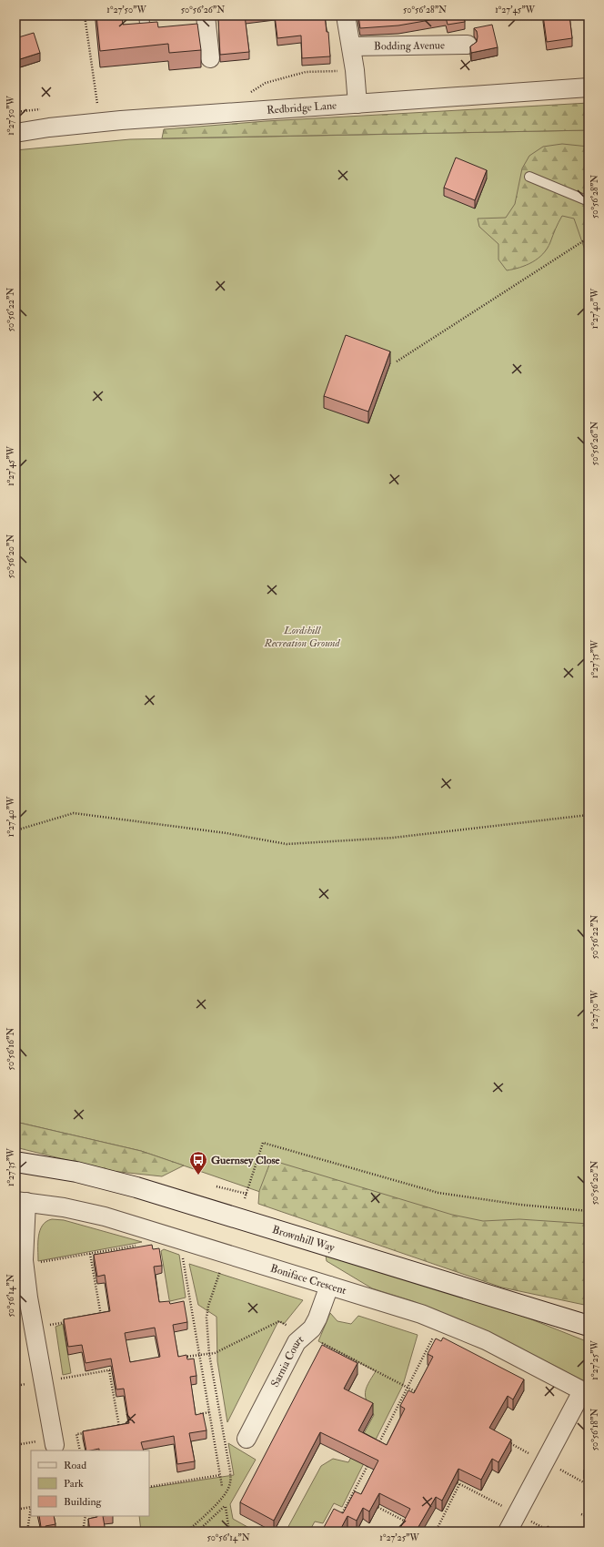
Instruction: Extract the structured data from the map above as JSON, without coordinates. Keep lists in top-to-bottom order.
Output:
{
  "streets": {
    "street": [
      "Bodding Avenue",
      "Redbridge Lane",
      "Brownhill Way",
      "Boniface Crescent",
      "Sarnia Court"
    ]
  },
  "crossings": [
    ["Boniface Crescent", "Sarnia Court"]
  ],
  "parks": ["Lordshill Recreation Ground"],
  "places": {
    "bus stop": ["Guernsey Close"]
  },
  "legend": ["Road", "Park", "Building"],
  "coordinates": [
    "1°27'50\"W",
    "50°56'26\"N",
    "50°56'28\"N",
    "1°27'45\"W",
    "1°27'40\"W",
    "50°56'22\"N",
    "50°56'20\"N",
    "1°27'35\"W",
    "1°27'30\"W",
    "50°56'16\"N",
    "50°56'14\"N",
    "1°27'25\"W",
    "50°56'18\"N"
  ]
}
